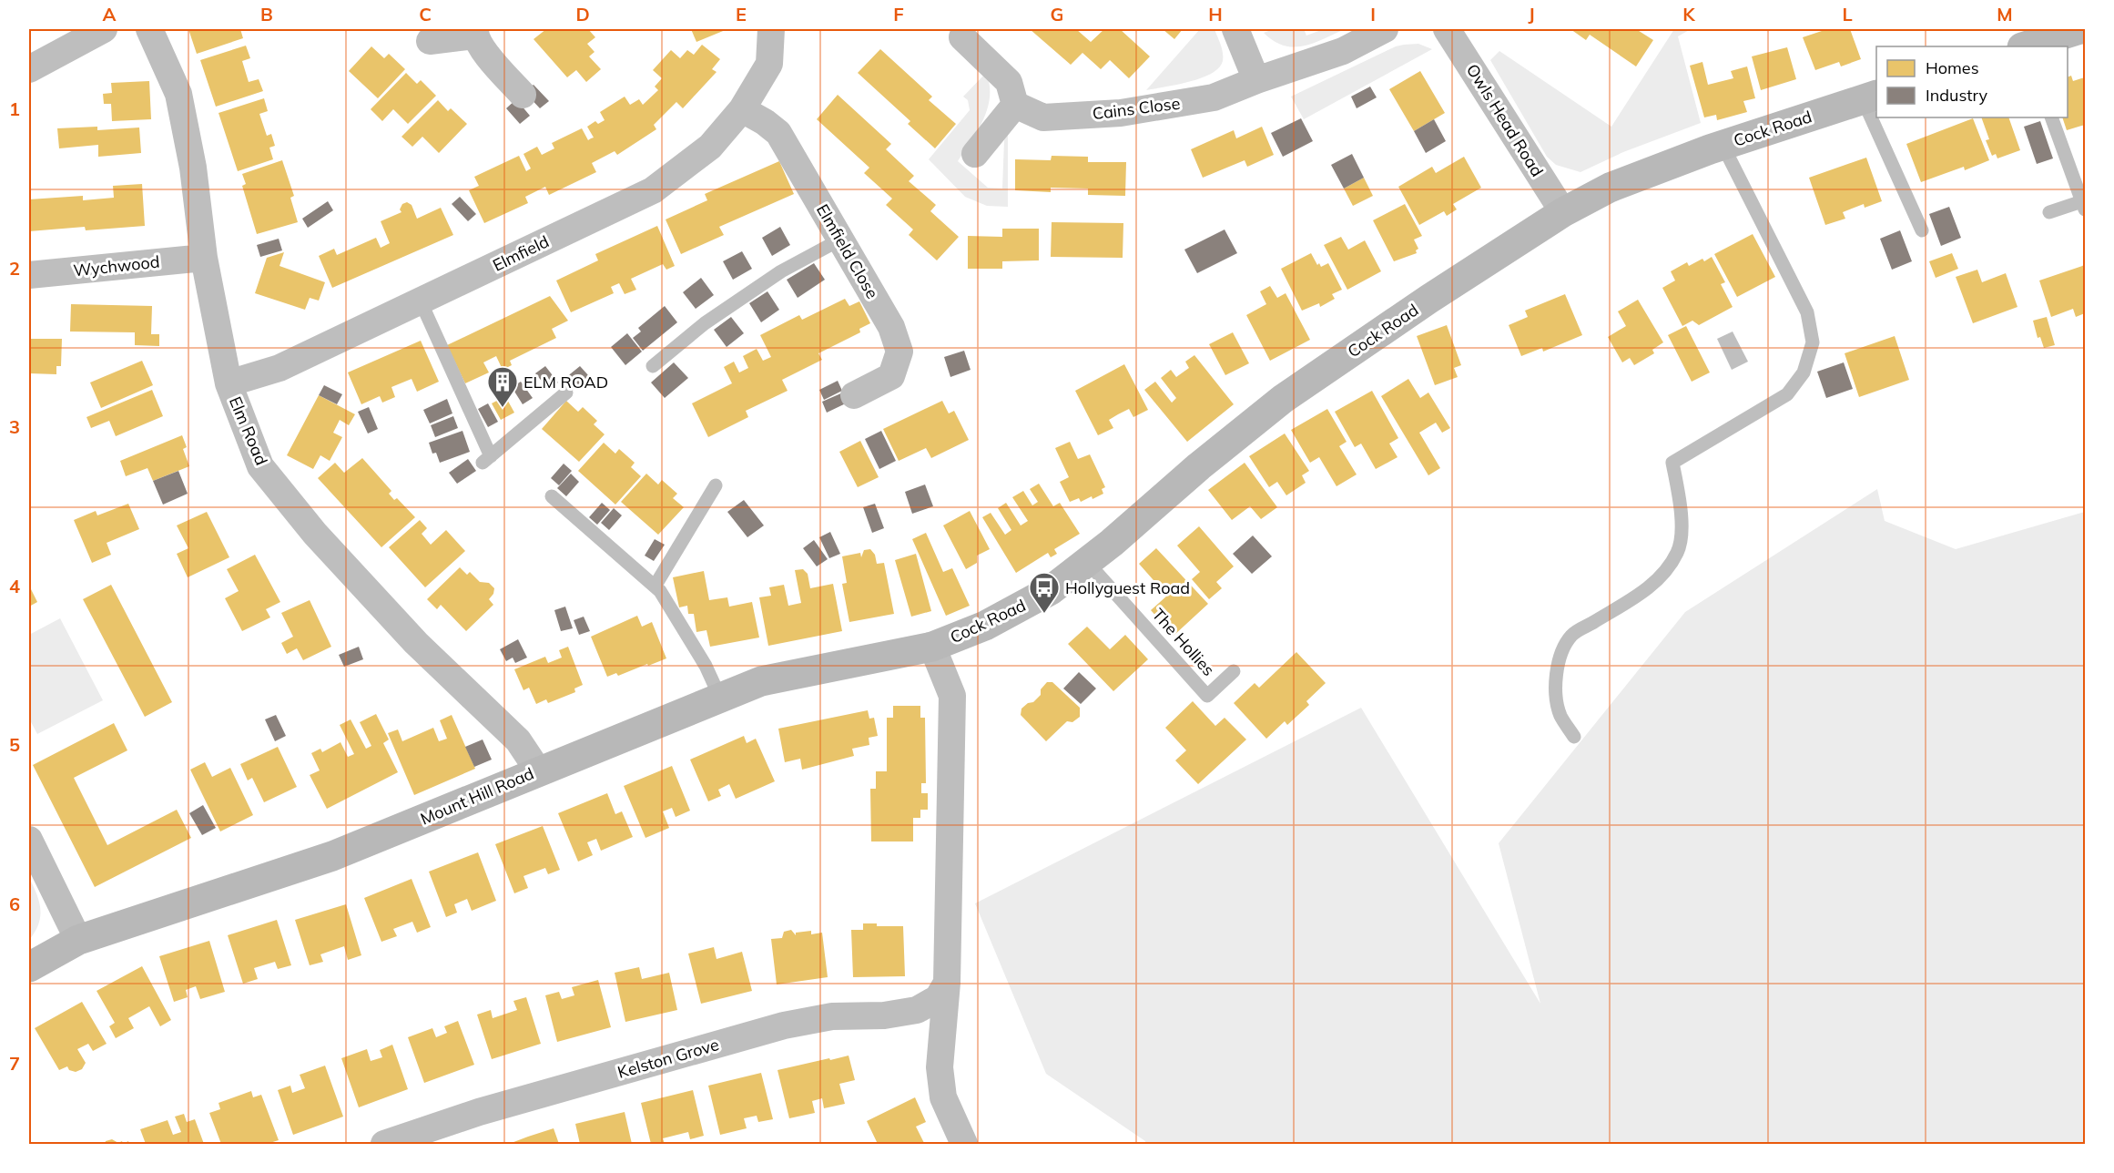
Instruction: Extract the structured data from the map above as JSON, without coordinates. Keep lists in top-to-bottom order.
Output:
{
  "streets": {
    "street": [
      "Cains Close",
      "Owls Head Road",
      "Cock Road",
      "Elmfield Close",
      "Elmfield",
      "Wychwood",
      "Elm Road",
      "Mount Hill Road",
      "Kelston Grove"
    ],
    "lane": ["The Hollies"]
  },
  "crossings": [
    ["Owls Head Road", "Cock Road"],
    ["Cock Road", "The Hollies"],
    ["Cock Road", "Mount Hill Road"],
    ["Elmfield Close", "Elmfield"],
    ["Elmfield", "Elm Road"],
    ["Wychwood", "Elm Road"],
    ["Elm Road", "Mount Hill Road"]
  ],
  "places": {
    "building": ["ELM ROAD"],
    "bus stop": ["Hollyguest Road"]
  },
  "legend": ["Homes", "Industry"],
  "grid": {
    "columns": [
      "A",
      "B",
      "C",
      "D",
      "E",
      "F",
      "G",
      "H",
      "I",
      "J",
      "K",
      "L",
      "M"
    ],
    "rows": [
      "1",
      "2",
      "3",
      "4",
      "5",
      "6",
      "7"
    ]
  }
}
